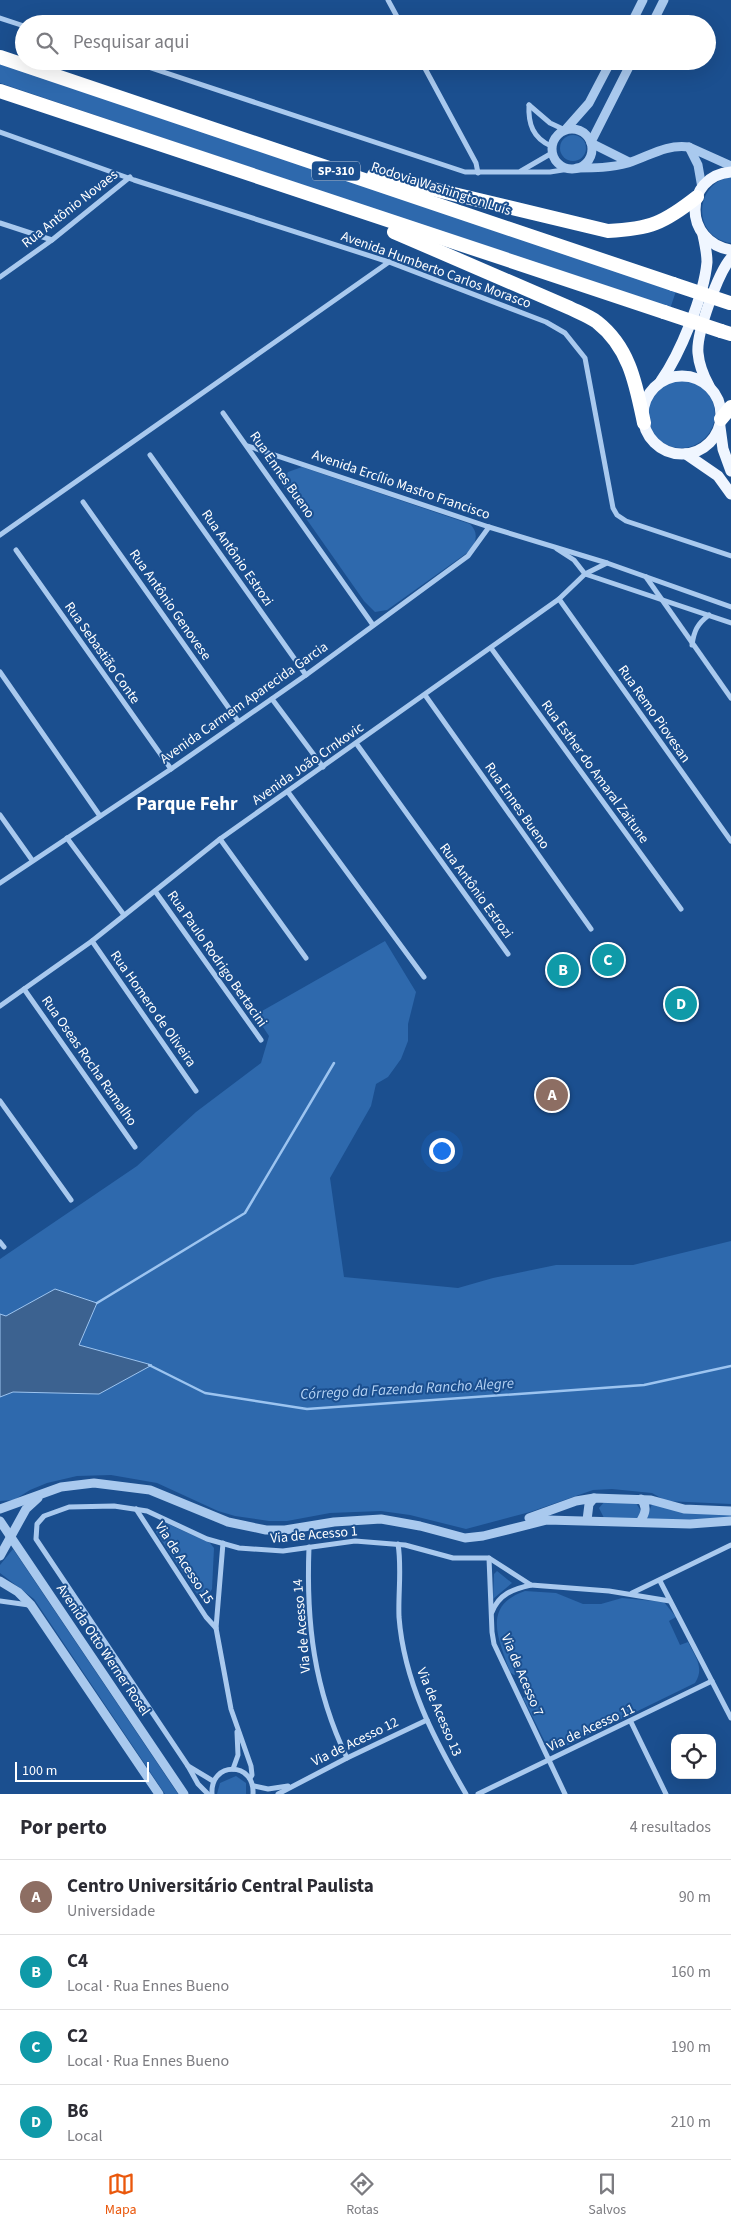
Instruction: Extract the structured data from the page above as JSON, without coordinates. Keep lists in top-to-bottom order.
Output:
{
  "streets": {
    "highway": ["SP-310", "Rodovia Washington Luís"],
    "street": [
      "Rua Antônio Novaes",
      "Avenida Humberto Carlos Morasco",
      "Rua Ennes Bueno",
      "Avenida Ercílio Mastro Francisco",
      "Rua Antônio Estrozi",
      "Rua Antônio Genovese",
      "Rua Sebastião Conte",
      "Avenida Carmem Aparecida Garcia",
      "Rua Remo Piovesan",
      "Avenida João Crnkovic",
      "Rua Esther do Amaral Zaitune",
      "Rua Paulo Rodrigo Bertacini",
      "Rua Homero de Oliveira",
      "Rua Oseas Rocha Ramalho",
      "Via de Acesso 1",
      "Via de Acesso 15",
      "Via de Acesso 14",
      "Avenida Otto Werner Rosel",
      "Via de Acesso 7",
      "Via de Acesso 13",
      "Via de Acesso 11",
      "Via de Acesso 12"
    ]
  },
  "crossings": [
    ["Rua Antônio Novaes", "Avenida Humberto Carlos Morasco"],
    ["Rua Ennes Bueno", "Avenida Ercílio Mastro Francisco"],
    ["Rua Ennes Bueno", "Avenida Carmem Aparecida Garcia"],
    ["Rua Ennes Bueno", "Avenida João Crnkovic"],
    ["Avenida Ercílio Mastro Francisco", "Avenida Carmem Aparecida Garcia"],
    ["Avenida Ercílio Mastro Francisco", "Avenida João Crnkovic"],
    ["Rua Antônio Estrozi", "Avenida Carmem Aparecida Garcia"],
    ["Rua Antônio Estrozi", "Avenida João Crnkovic"],
    ["Rua Antônio Genovese", "Avenida Carmem Aparecida Garcia"],
    ["Rua Sebastião Conte", "Avenida Carmem Aparecida Garcia"],
    ["Rua Remo Piovesan", "Avenida João Crnkovic"],
    ["Avenida João Crnkovic", "Rua Esther do Amaral Zaitune"],
    ["Avenida João Crnkovic", "Rua Paulo Rodrigo Bertacini"],
    ["Avenida João Crnkovic", "Rua Homero de Oliveira"],
    ["Avenida João Crnkovic", "Rua Oseas Rocha Ramalho"],
    ["Via de Acesso 1", "Via de Acesso 15"],
    ["Via de Acesso 1", "Via de Acesso 14"],
    ["Via de Acesso 1", "Via de Acesso 7"],
    ["Via de Acesso 1", "Via de Acesso 13"],
    ["Via de Acesso 15", "Via de Acesso 12"],
    ["Via de Acesso 14", "Via de Acesso 12"],
    ["Via de Acesso 7", "Via de Acesso 11"],
    ["Via de Acesso 13", "Via de Acesso 12"]
  ],
  "districts": ["Parque Fehr"],
  "water": ["Córrego da Fazenda Rancho Alegre"],
  "scale_bar": "100 m",
  "page": {
    "search": "Pesquisar aqui",
    "pins": [
      "C",
      "B",
      "D",
      "A"
    ],
    "scale": "100 m",
    "heading": ["Por perto", "4 resultados"],
    "list": [
      {
        "mark": "A",
        "name": "Centro Universitário Central Paulista",
        "note": "Universidade",
        "value": "90 m"
      },
      {
        "mark": "B",
        "name": "C4",
        "note": "Local · Rua Ennes Bueno",
        "value": "160 m"
      },
      {
        "mark": "C",
        "name": "C2",
        "note": "Local · Rua Ennes Bueno",
        "value": "190 m"
      },
      {
        "mark": "D",
        "name": "B6",
        "note": "Local",
        "value": "210 m"
      }
    ],
    "nav": ["Mapa", "Rotas", "Salvos"]
  }
}
